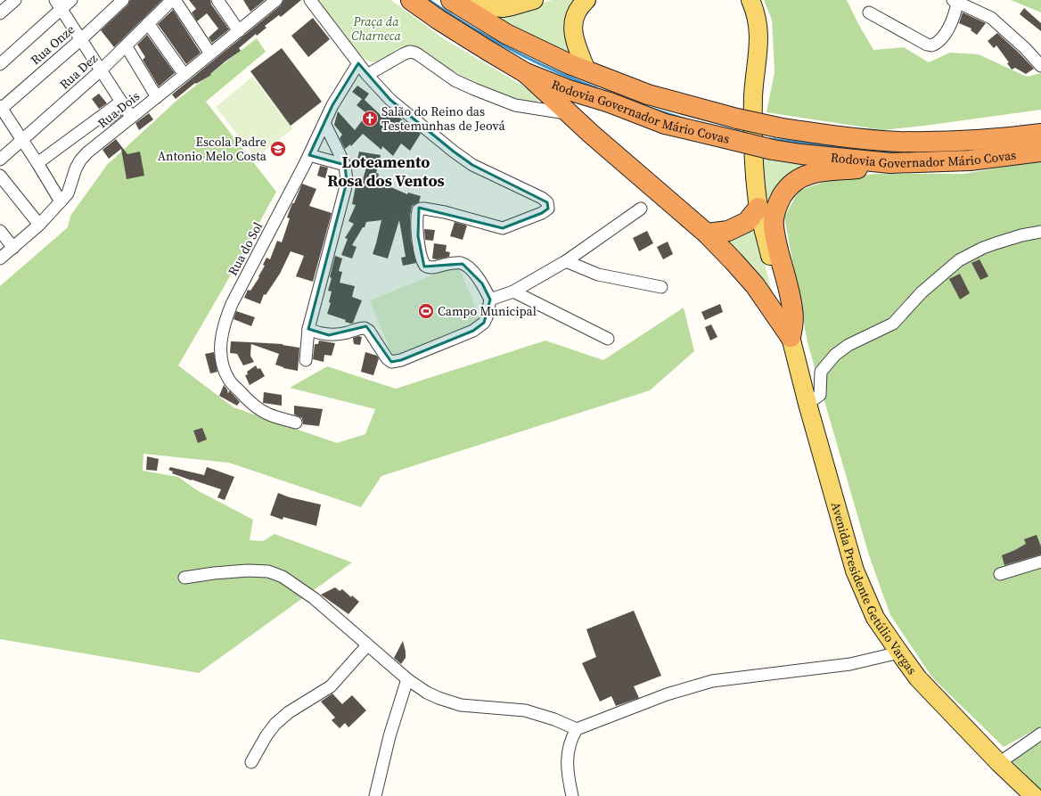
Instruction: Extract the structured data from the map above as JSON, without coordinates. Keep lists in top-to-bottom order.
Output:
{
  "streets": {
    "highway": ["Rodovia Governador Mário Covas"],
    "main road": ["Avenida Presidente Getúlio Vargas"],
    "street": [
      "Rua Onze",
      "Rua Dez",
      "Rua Dois",
      "Rua do Sol"
    ]
  },
  "districts": ["Loteamento Rosa dos Ventos"],
  "parks": ["Praça da Charneca"],
  "places": {
    "church": ["Salão do Reino das Testemunhas de Jeová"],
    "school or university": ["Escola Padre Antonio Melo Costa"],
    "sports": ["Campo Municipal"]
  }
}
